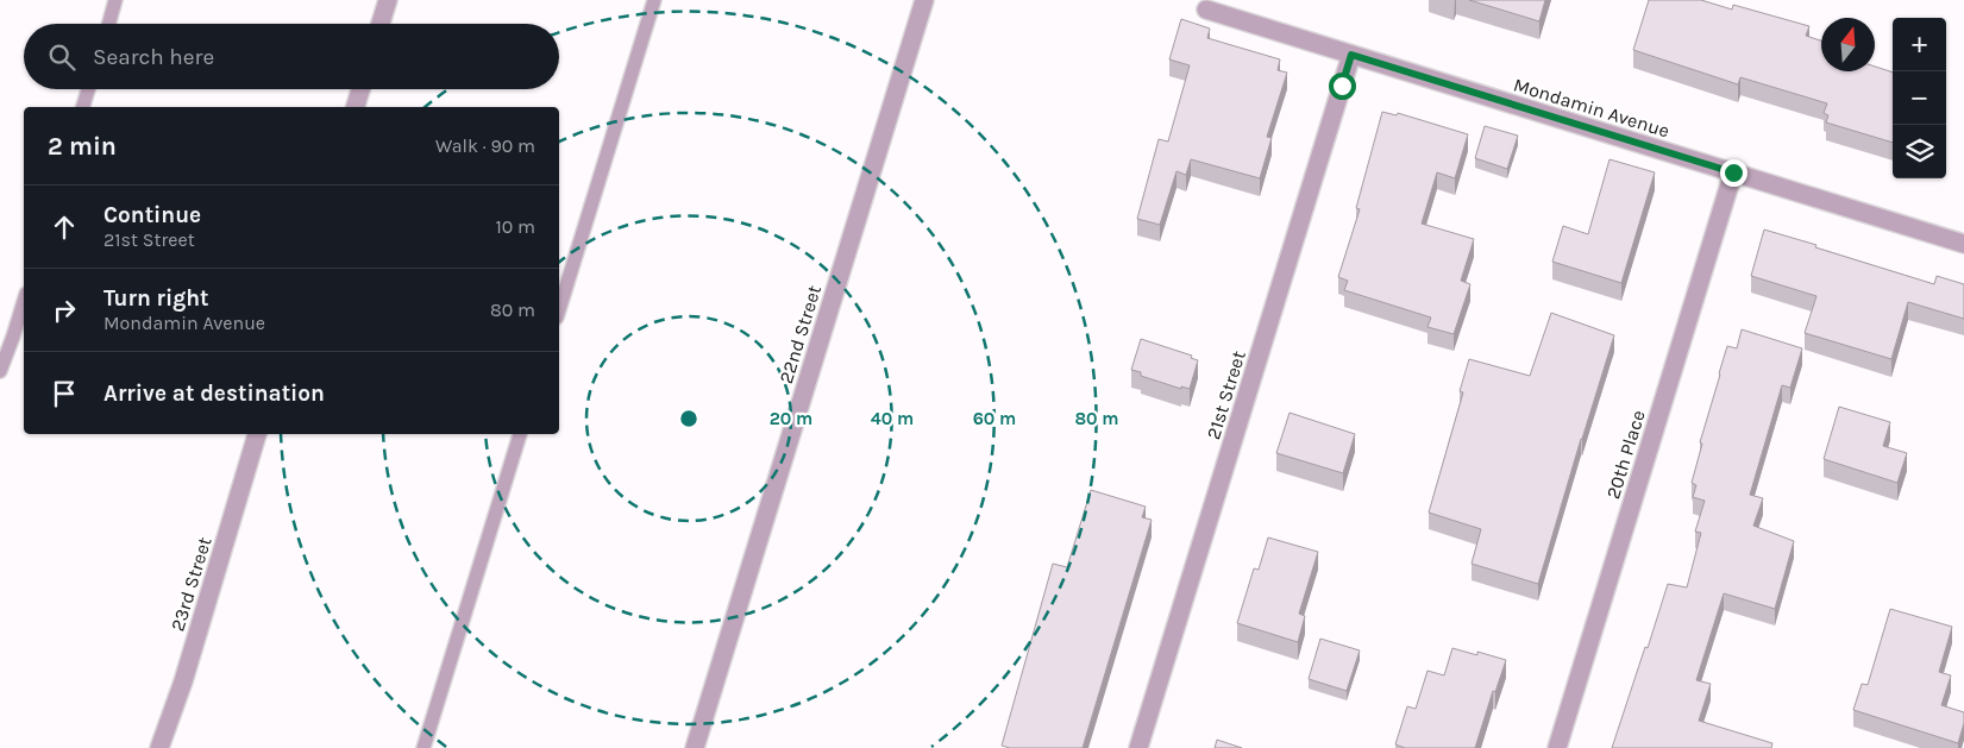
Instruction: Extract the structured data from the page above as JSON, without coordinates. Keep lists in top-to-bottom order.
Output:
{
  "streets": {
    "street": [
      "Mondamin Avenue",
      "22nd Street",
      "21st Street",
      "20th Place",
      "23rd Street"
    ]
  },
  "crossings": [
    ["Mondamin Avenue", "21st Street"],
    ["Mondamin Avenue", "20th Place"]
  ],
  "north": "top",
  "page": {
    "map_buttons": ["+", "−"],
    "search": "Search here",
    "heading": ["2 min", "Walk · 90 m"],
    "list": [
      ["Continue", "21st Street", "10 m"],
      ["Turn right", "Mondamin Avenue", "80 m"],
      "Arrive at destination"
    ]
  },
  "rings": [
    "20 m",
    "40 m",
    "60 m",
    "80 m"
  ]
}
